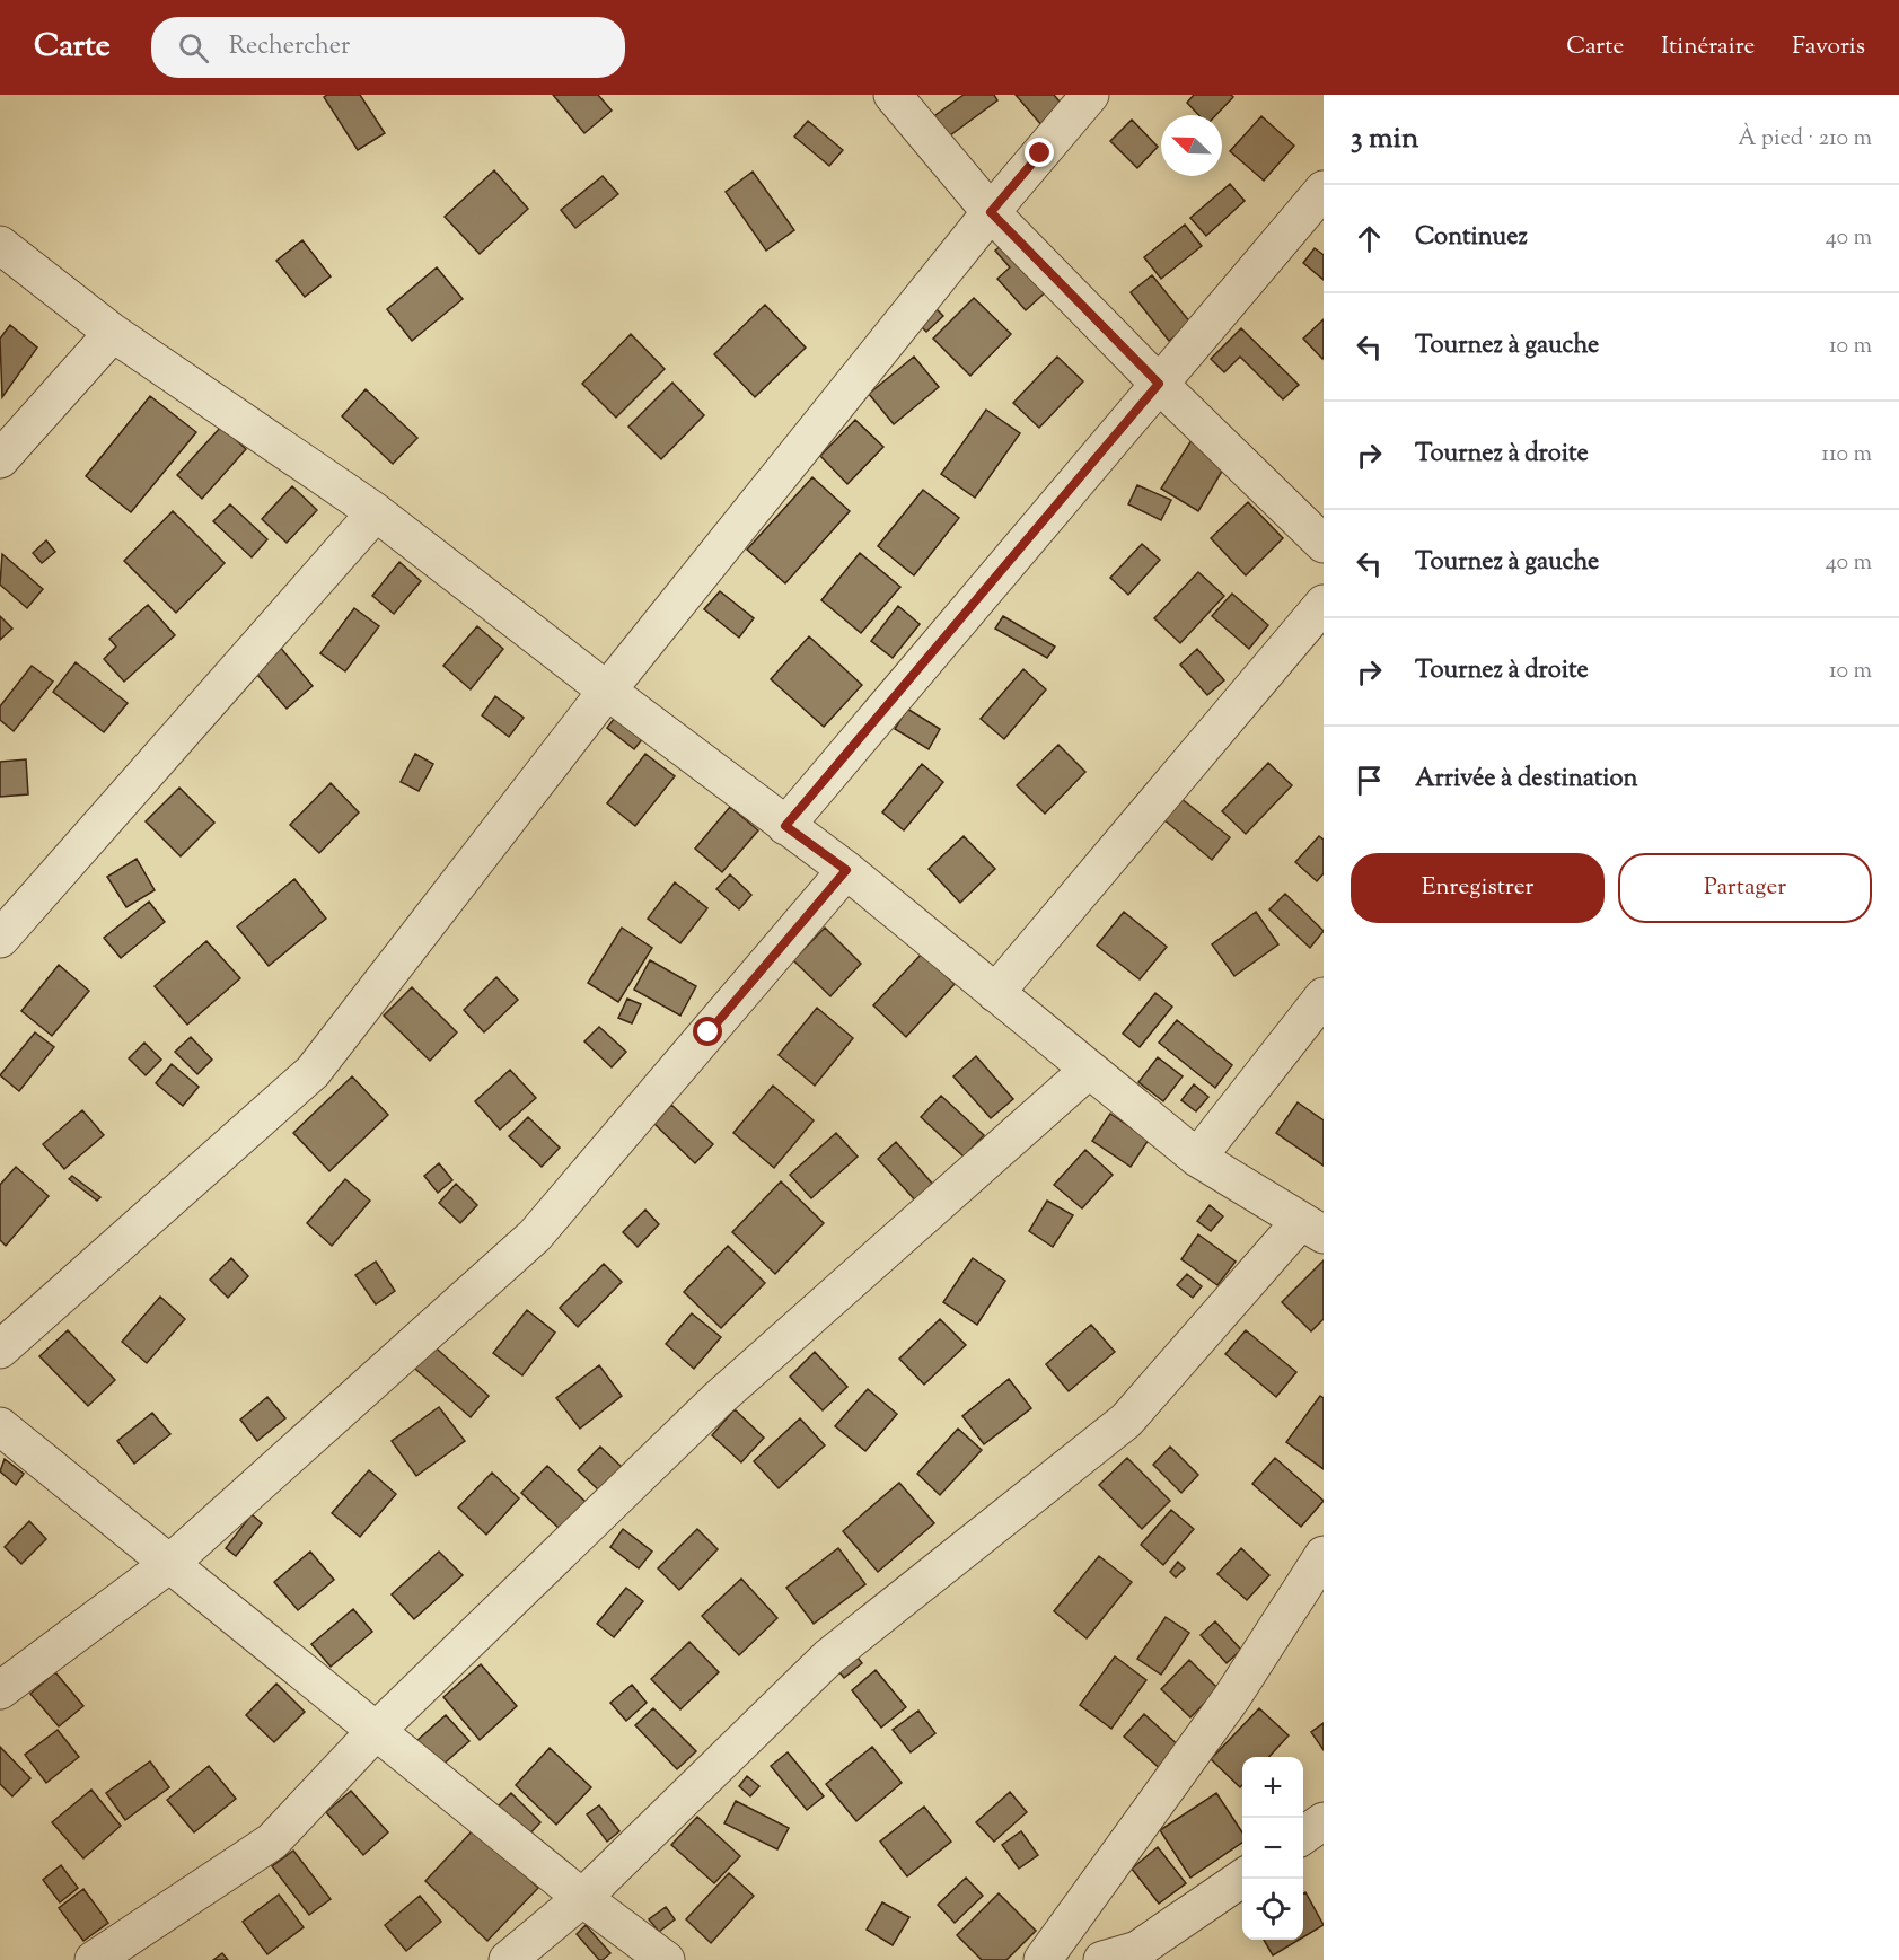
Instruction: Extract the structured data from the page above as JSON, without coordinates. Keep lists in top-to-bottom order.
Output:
{
  "north": "top left",
  "page": {
    "header": "Carte",
    "search": "Rechercher",
    "nav": ["Carte", "Itinéraire", "Favoris"],
    "heading": ["3 min", "À pied · 210 m"],
    "list": [
      ["Continuez", "40 m"],
      ["Tournez à gauche", "10 m"],
      ["Tournez à droite", "110 m"],
      ["Tournez à gauche", "40 m"],
      ["Tournez à droite", "10 m"],
      "Arrivée à destination"
    ],
    "buttons": ["Enregistrer", "Partager"],
    "map_buttons": ["+", "−"]
  }
}
